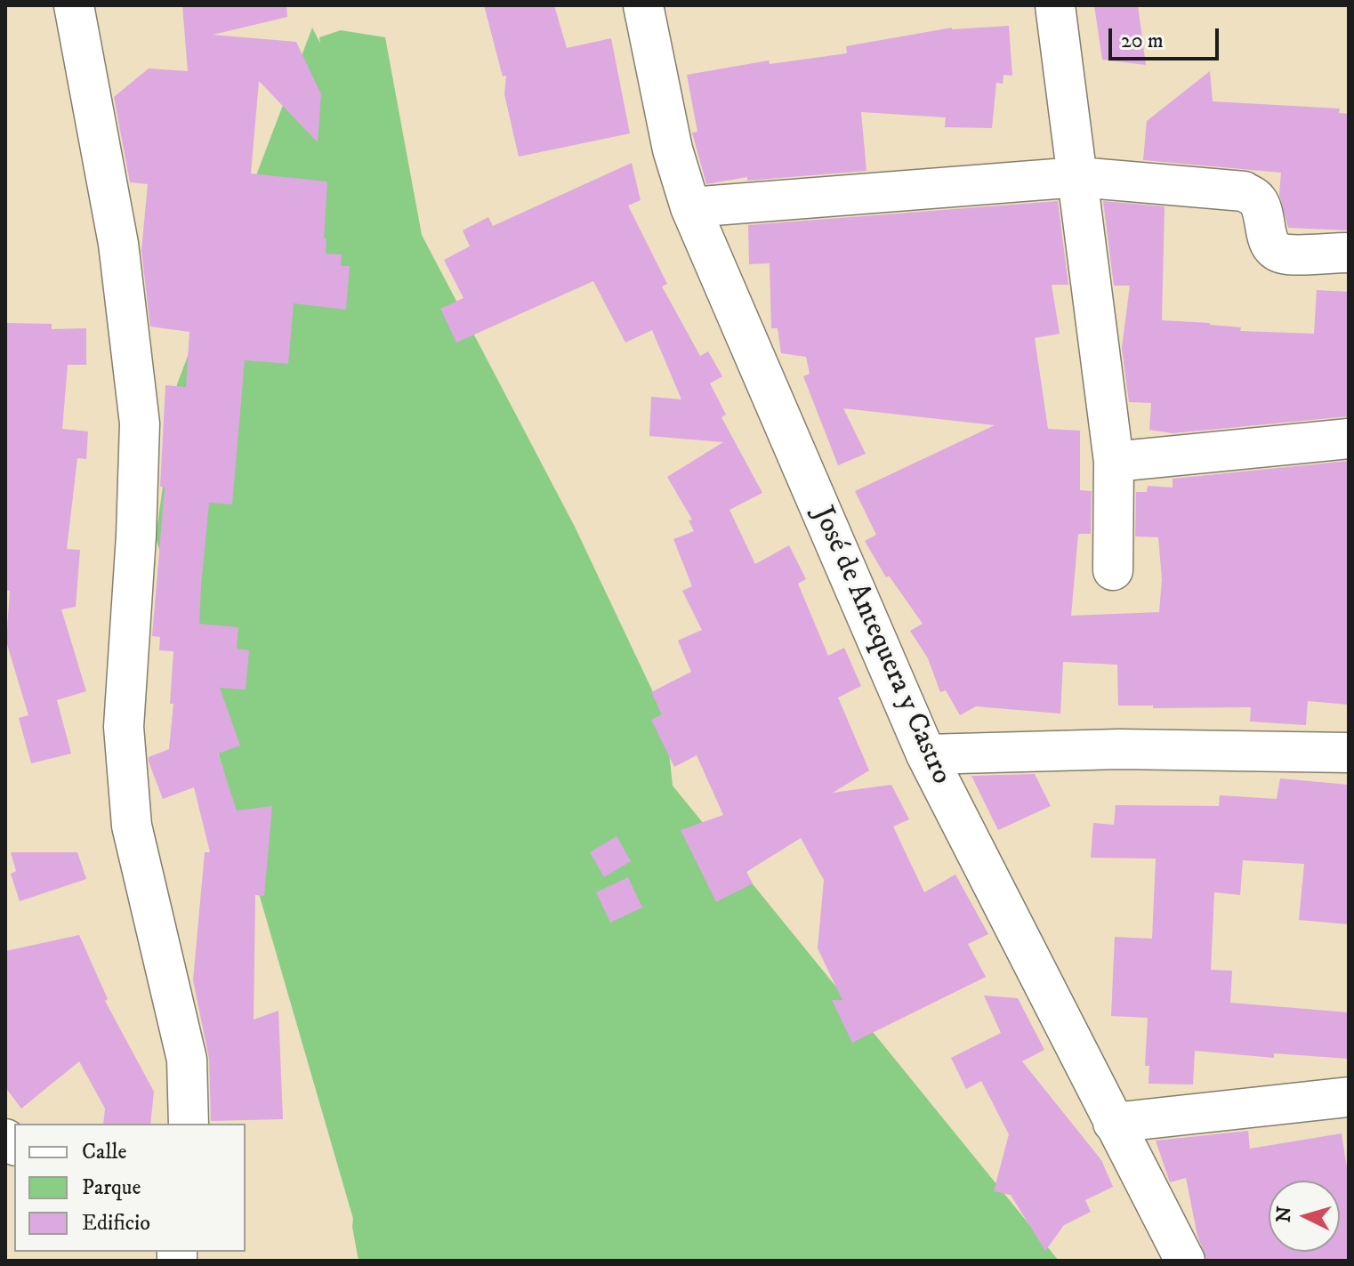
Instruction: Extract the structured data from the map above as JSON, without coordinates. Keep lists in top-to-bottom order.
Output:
{
  "streets": {
    "street": ["José de Antequera y Castro"]
  },
  "legend": ["Calle", "Parque", "Edificio"],
  "scale_bar": "20 m",
  "north": "left"
}
